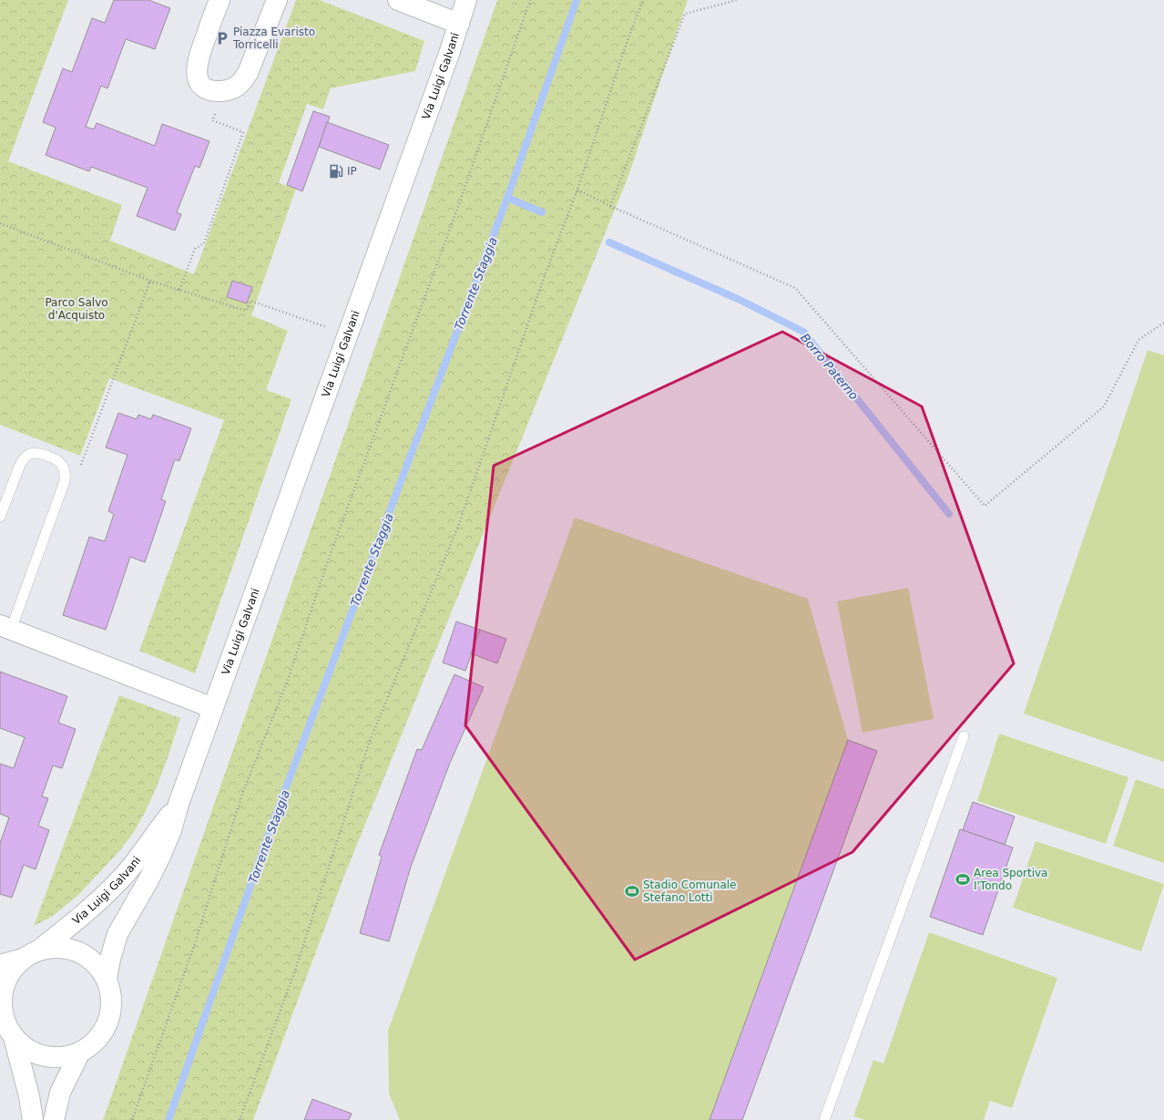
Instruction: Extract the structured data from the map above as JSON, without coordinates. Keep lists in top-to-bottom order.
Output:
{
  "streets": {
    "main road": ["Via Luigi Galvani"]
  },
  "water": ["Torrente Staggia", "Borro Paterno"],
  "parks": ["Parco Salvo d'Acquisto"],
  "places": {
    "parking": ["Piazza Evaristo Torricelli"],
    "fuel station": ["IP"],
    "sports": ["Area Sportiva I'Tondo", "Stadio Comunale Stefano Lotti"]
  }
}
